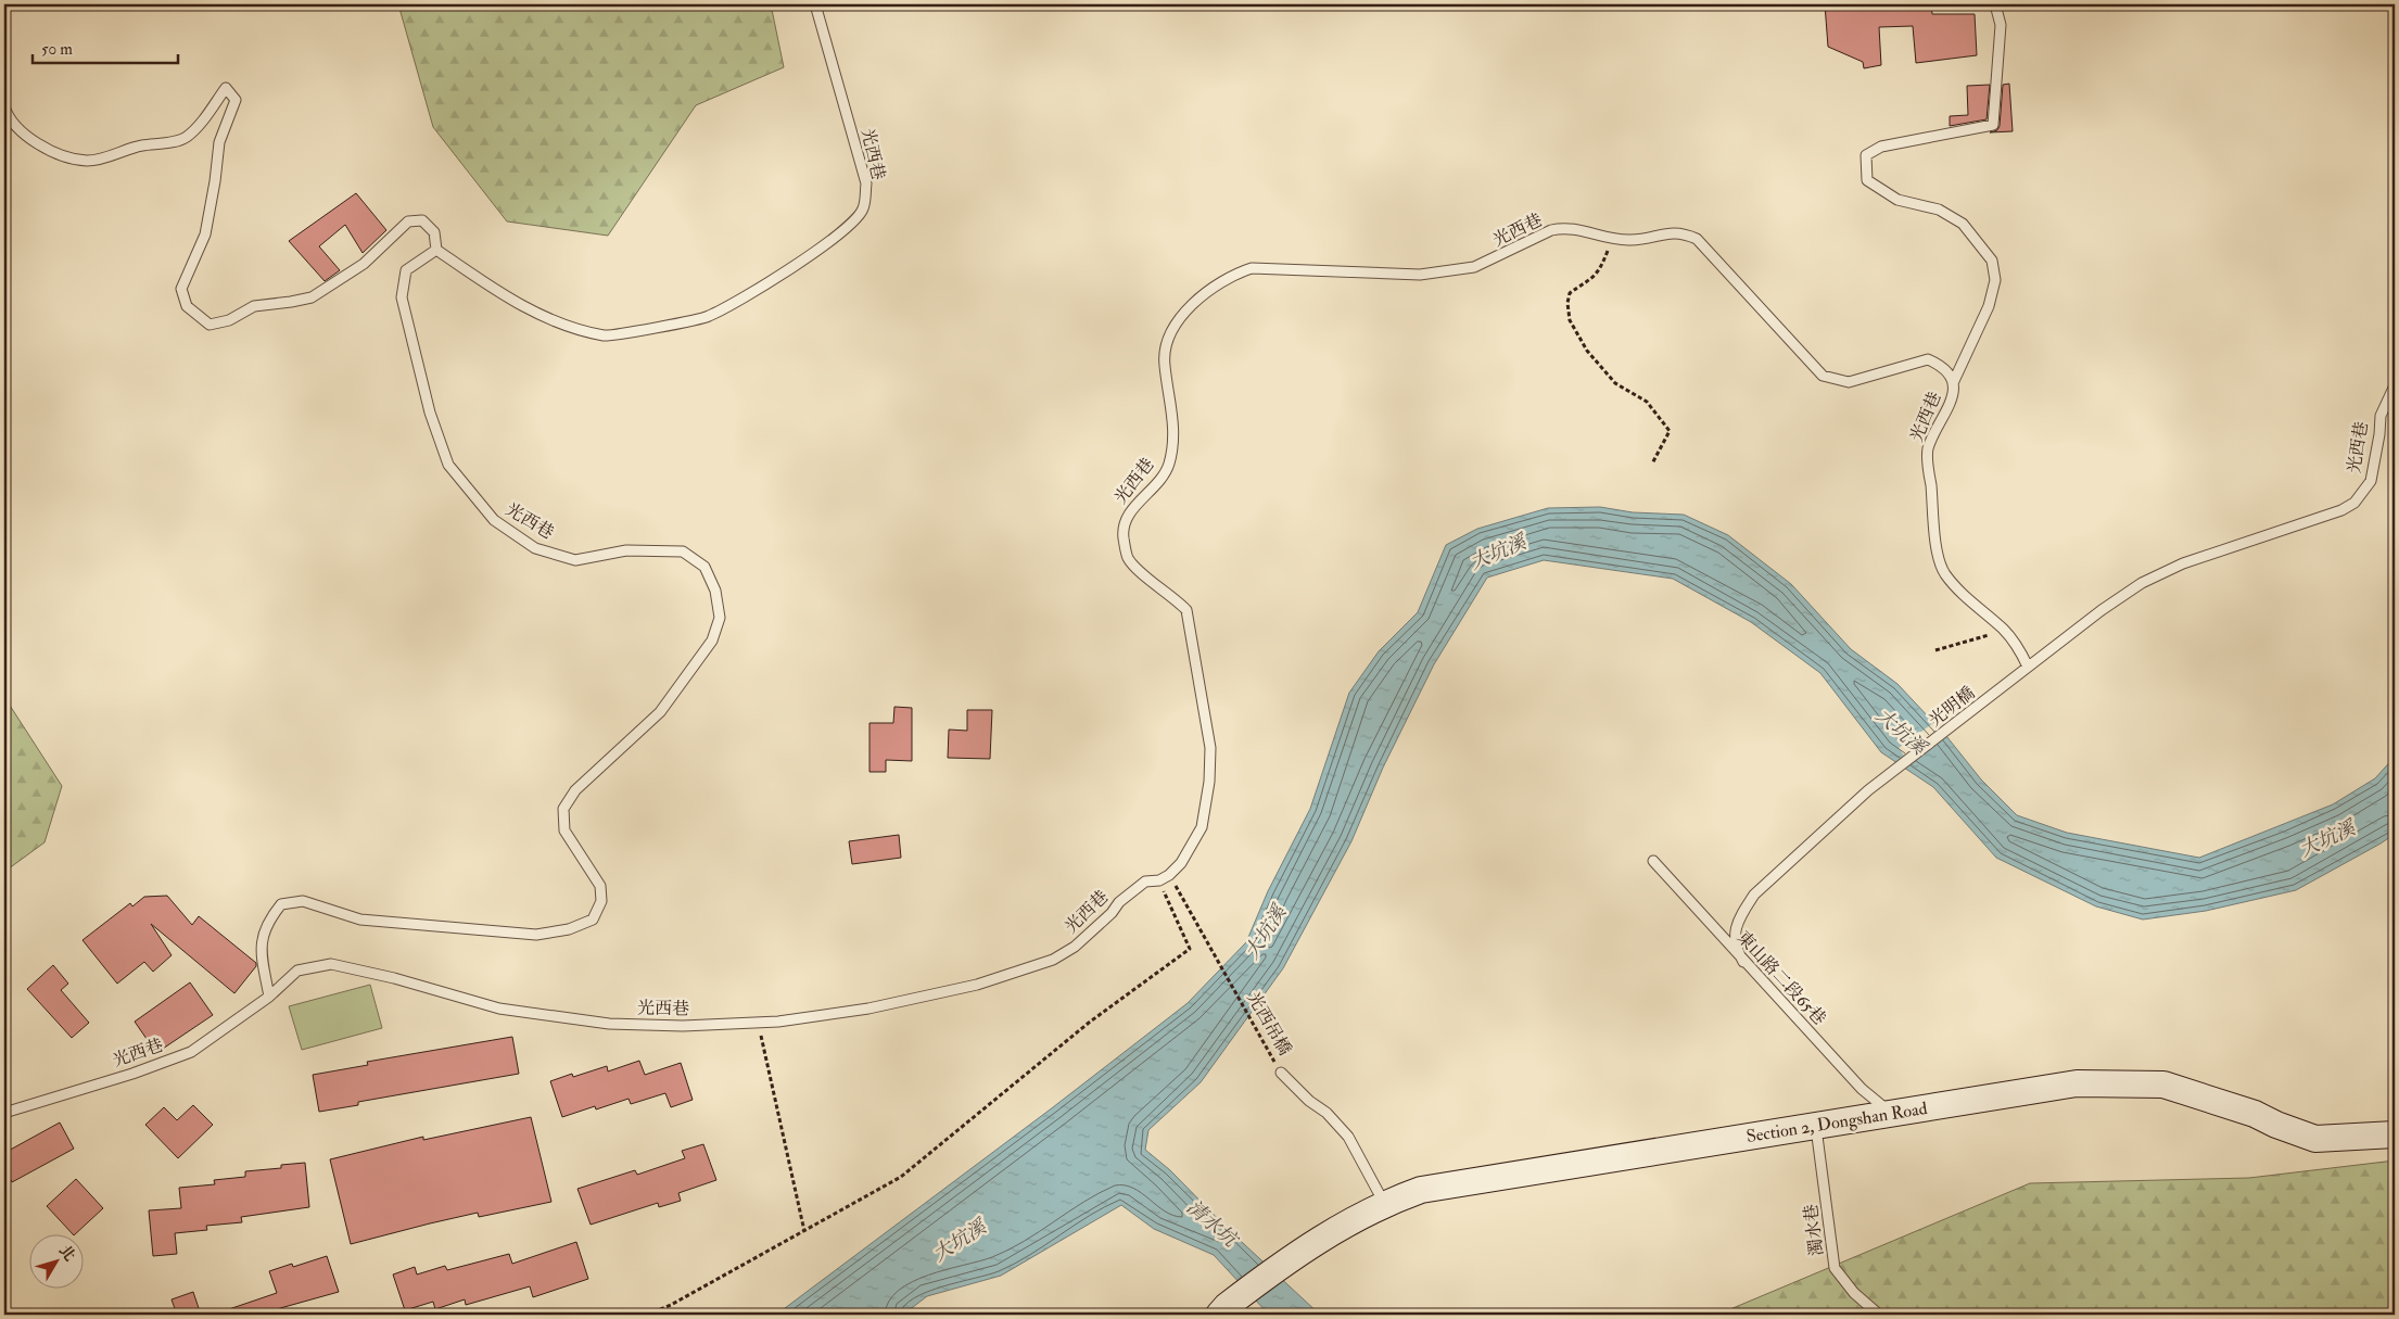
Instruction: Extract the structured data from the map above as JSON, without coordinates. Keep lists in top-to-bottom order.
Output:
{
  "streets": {
    "main road": ["Section 2, Dongshan Road"],
    "lane": [
      "光西巷",
      "光明橋",
      "東山路二段65巷",
      "濁水巷"
    ],
    "path": ["光西吊橋"]
  },
  "crossings": [
    ["光西巷", "光明橋"],
    ["光西巷", "光西吊橋"],
    ["光明橋", "東山路二段65巷"],
    ["東山路二段65巷", "Section 2, Dongshan Road"],
    ["Section 2, Dongshan Road", "濁水巷"]
  ],
  "water": ["大坑溪", "清水坑"],
  "scale_bar": "50 m",
  "north": "top right"
}
